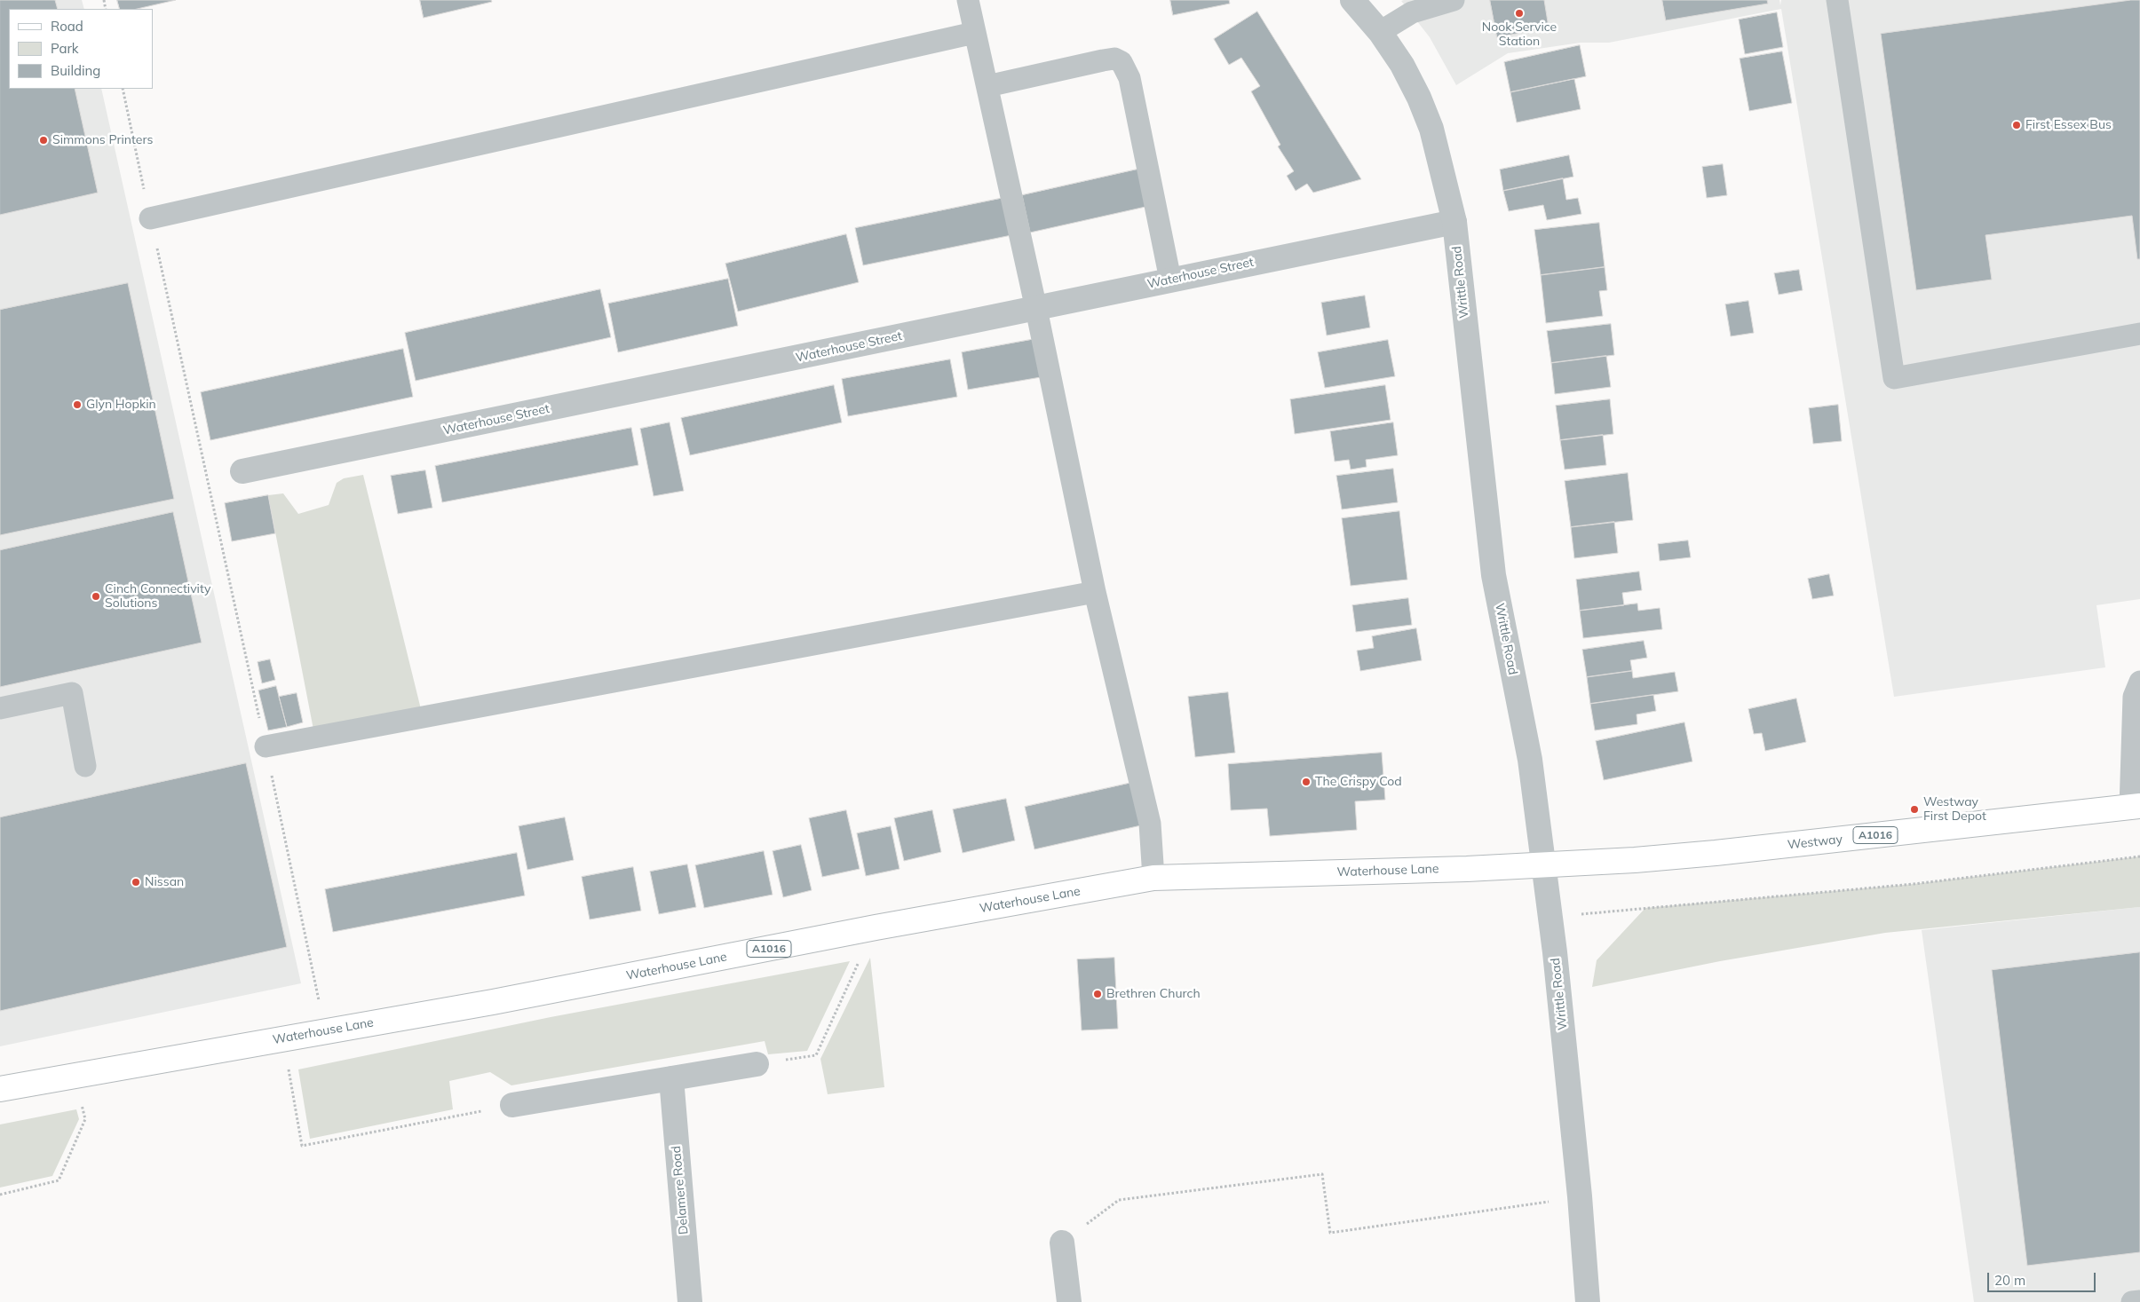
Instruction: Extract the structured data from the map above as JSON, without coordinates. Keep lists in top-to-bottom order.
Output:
{
  "streets": {
    "main road": ["A1016", "Westway", "Waterhouse Lane"],
    "street": ["Waterhouse Street", "Writtle Road", "Delamere Road"]
  },
  "crossings": [
    ["Waterhouse Street", "Writtle Road"],
    ["Writtle Road", "Westway"],
    ["Writtle Road", "Waterhouse Lane"],
    ["Westway", "Waterhouse Lane"]
  ],
  "places": [
    "Nook Service Station",
    "First Essex Bus",
    "Simmons Printers",
    "Glyn Hopkin",
    "Cinch Connectivity Solutions",
    "The Crispy Cod",
    "Westway First Depot",
    "Nissan",
    "Brethren Church"
  ],
  "legend": ["Road", "Park", "Building"],
  "scale_bar": "20 m"
}
